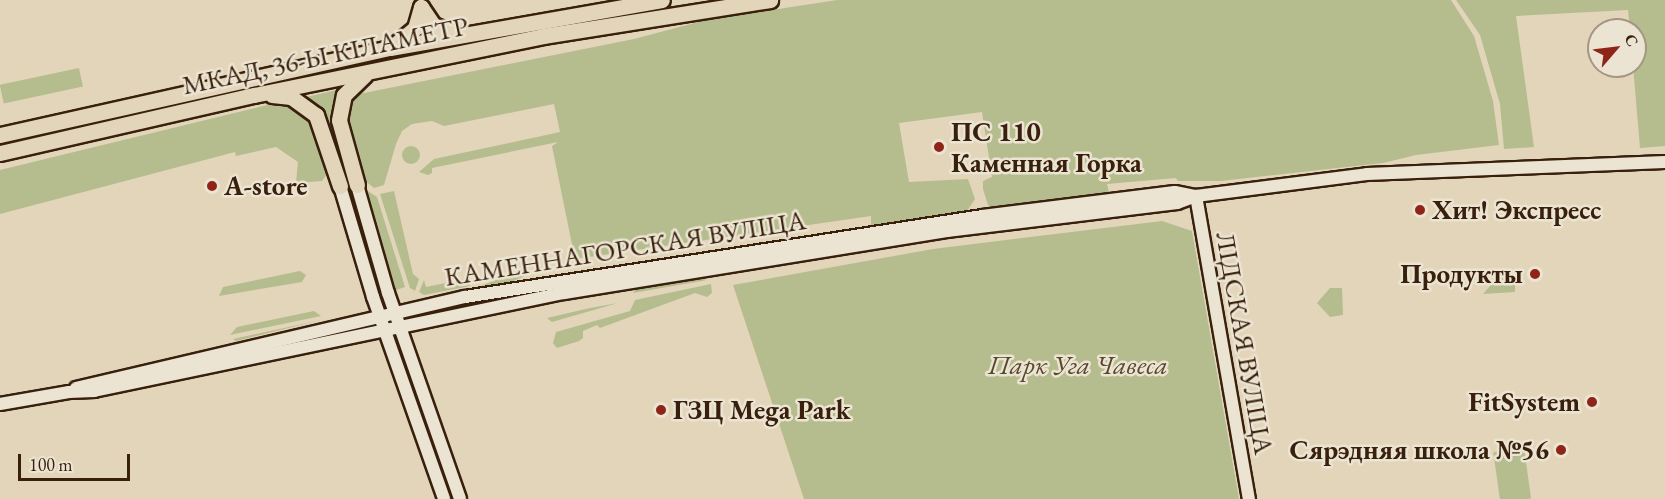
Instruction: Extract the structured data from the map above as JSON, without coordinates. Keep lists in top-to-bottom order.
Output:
{
  "streets": {
    "highway": ["МКАД, 36-Ы КІЛАМЕТР"],
    "main road": ["КАМЕННАГОРСКАЯ ВУЛІЦА", "ЛІДСКАЯ ВУЛІЦА"]
  },
  "crossings": [
    ["КАМЕННАГОРСКАЯ ВУЛІЦА", "ЛІДСКАЯ ВУЛІЦА"]
  ],
  "parks": ["Парк Уга Чавеса"],
  "places": [
    "ПС 110 Каменная Горка",
    "А-store",
    "Хит! Экспресс",
    "Продукты",
    "FitSystem",
    "ГЗЦ Mega Park",
    "Сярэдняя школа №56"
  ],
  "scale_bar": "100 m",
  "north": "top right"
}
